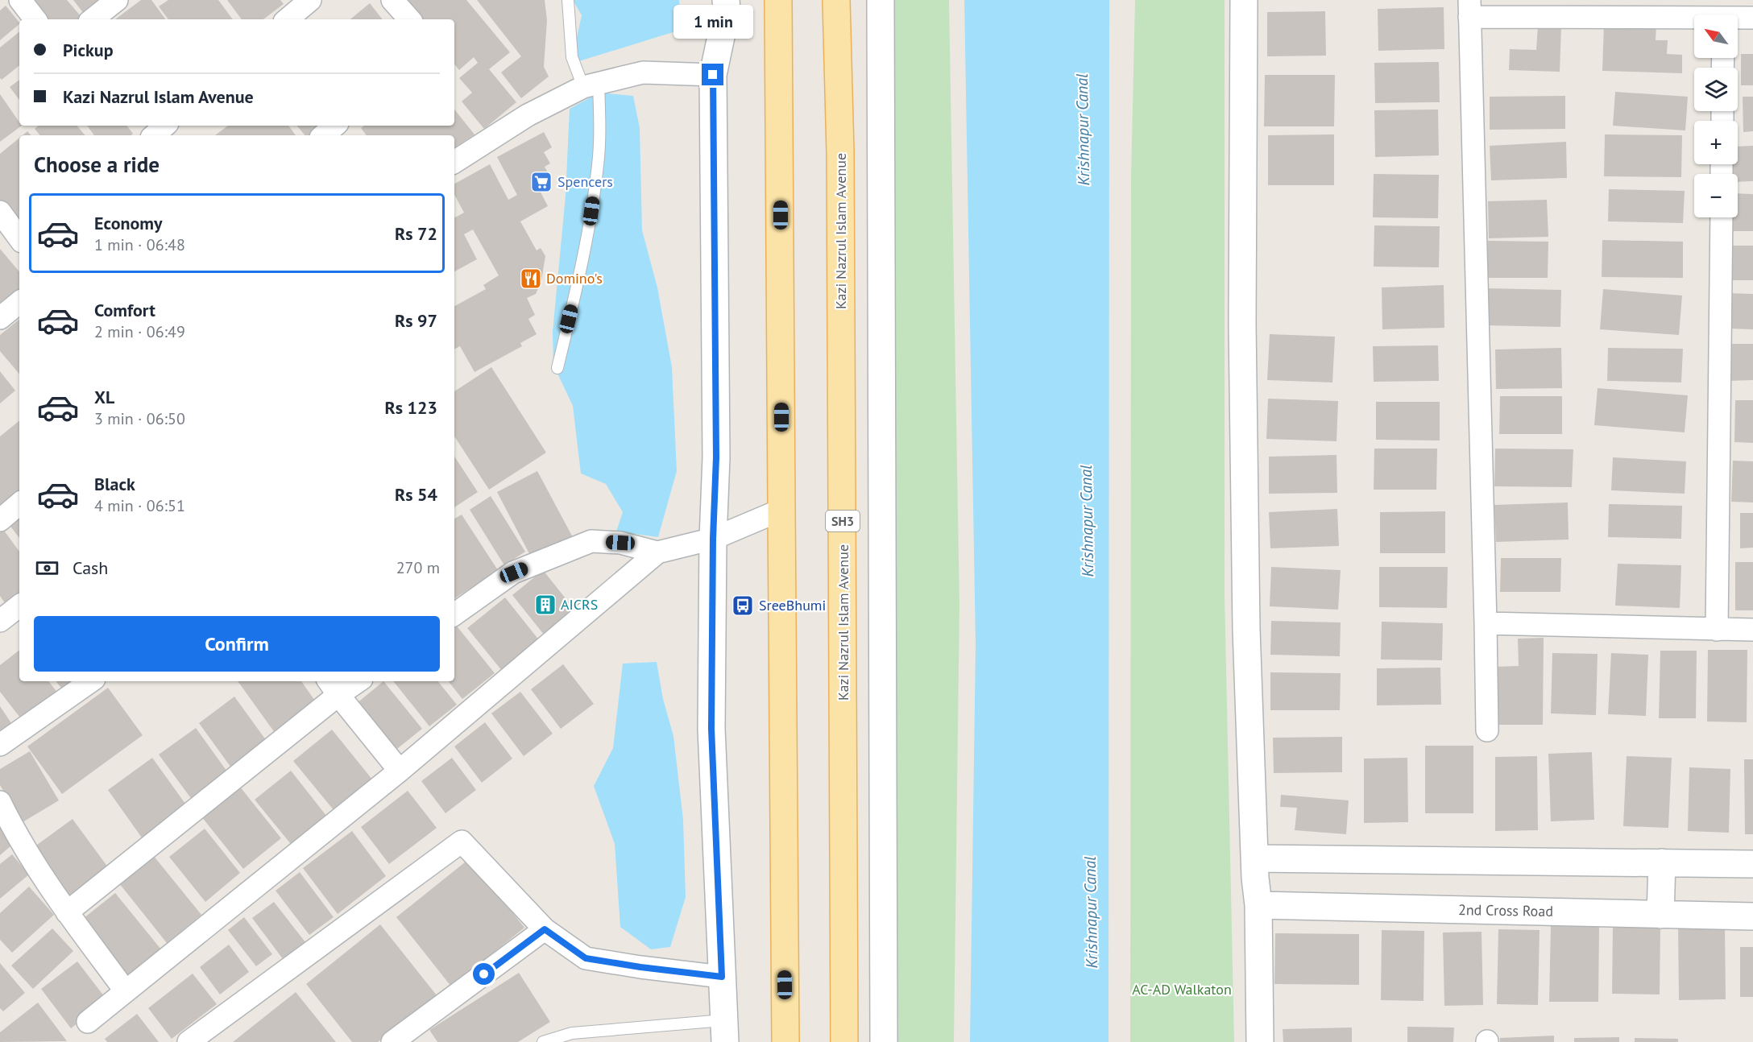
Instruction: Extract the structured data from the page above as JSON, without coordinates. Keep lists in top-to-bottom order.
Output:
{
  "streets": {
    "main road": ["Kazi Nazrul Islam Avenue", "SH3"],
    "street": ["2nd Cross Road"]
  },
  "water": ["Krishnapur Canal"],
  "parks": ["AC-AD Walkaton"],
  "places": {
    "supermarket": ["Spencers"],
    "restaurant": ["Domino's"],
    "building": ["AICRS"],
    "bus stop": ["SreeBhumi"]
  },
  "north": "top left",
  "page": {
    "bubble": "1 min",
    "map_buttons": ["+", "−"],
    "banner": ["Pickup", "Kazi Nazrul Islam Avenue"],
    "heading": "Choose a ride",
    "list": [
      {
        "name": "Economy",
        "note": "1 min · 06:48",
        "value": "Rs 72"
      },
      {
        "name": "Comfort",
        "note": "2 min · 06:49",
        "value": "Rs 97"
      },
      {
        "name": "XL",
        "note": "3 min · 06:50",
        "value": "Rs 123"
      },
      {
        "name": "Black",
        "note": "4 min · 06:51",
        "value": "Rs 54"
      }
    ],
    "pay": ["Cash", "270 m"],
    "buttons": "Confirm"
  }
}
